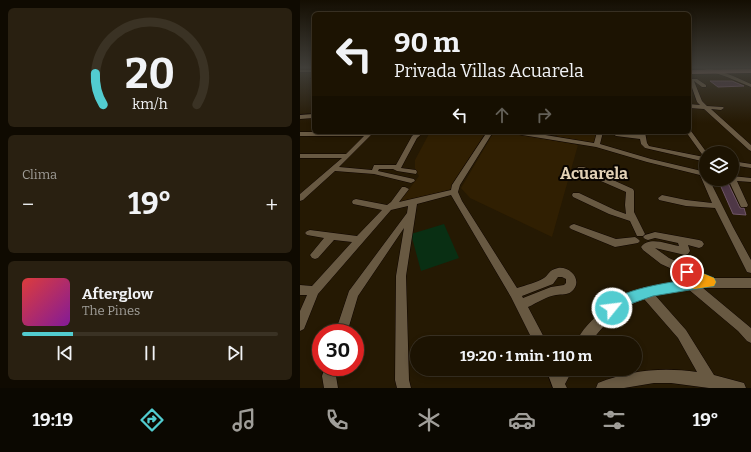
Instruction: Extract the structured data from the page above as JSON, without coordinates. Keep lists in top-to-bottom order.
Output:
{
  "districts": ["Acuarela"],
  "page": {
    "turn": ["90 m", "Privada Villas Acuarela"],
    "tile": "Clima",
    "heat": ["−", "19°", "+"],
    "song": ["Afterglow", "The Pines"],
    "limit": "30",
    "trip": "19:20 · 1 min · 110 m",
    "tabs": ["19:19", "19°"],
    "gauge": ["20", "km/h"]
  }
}
